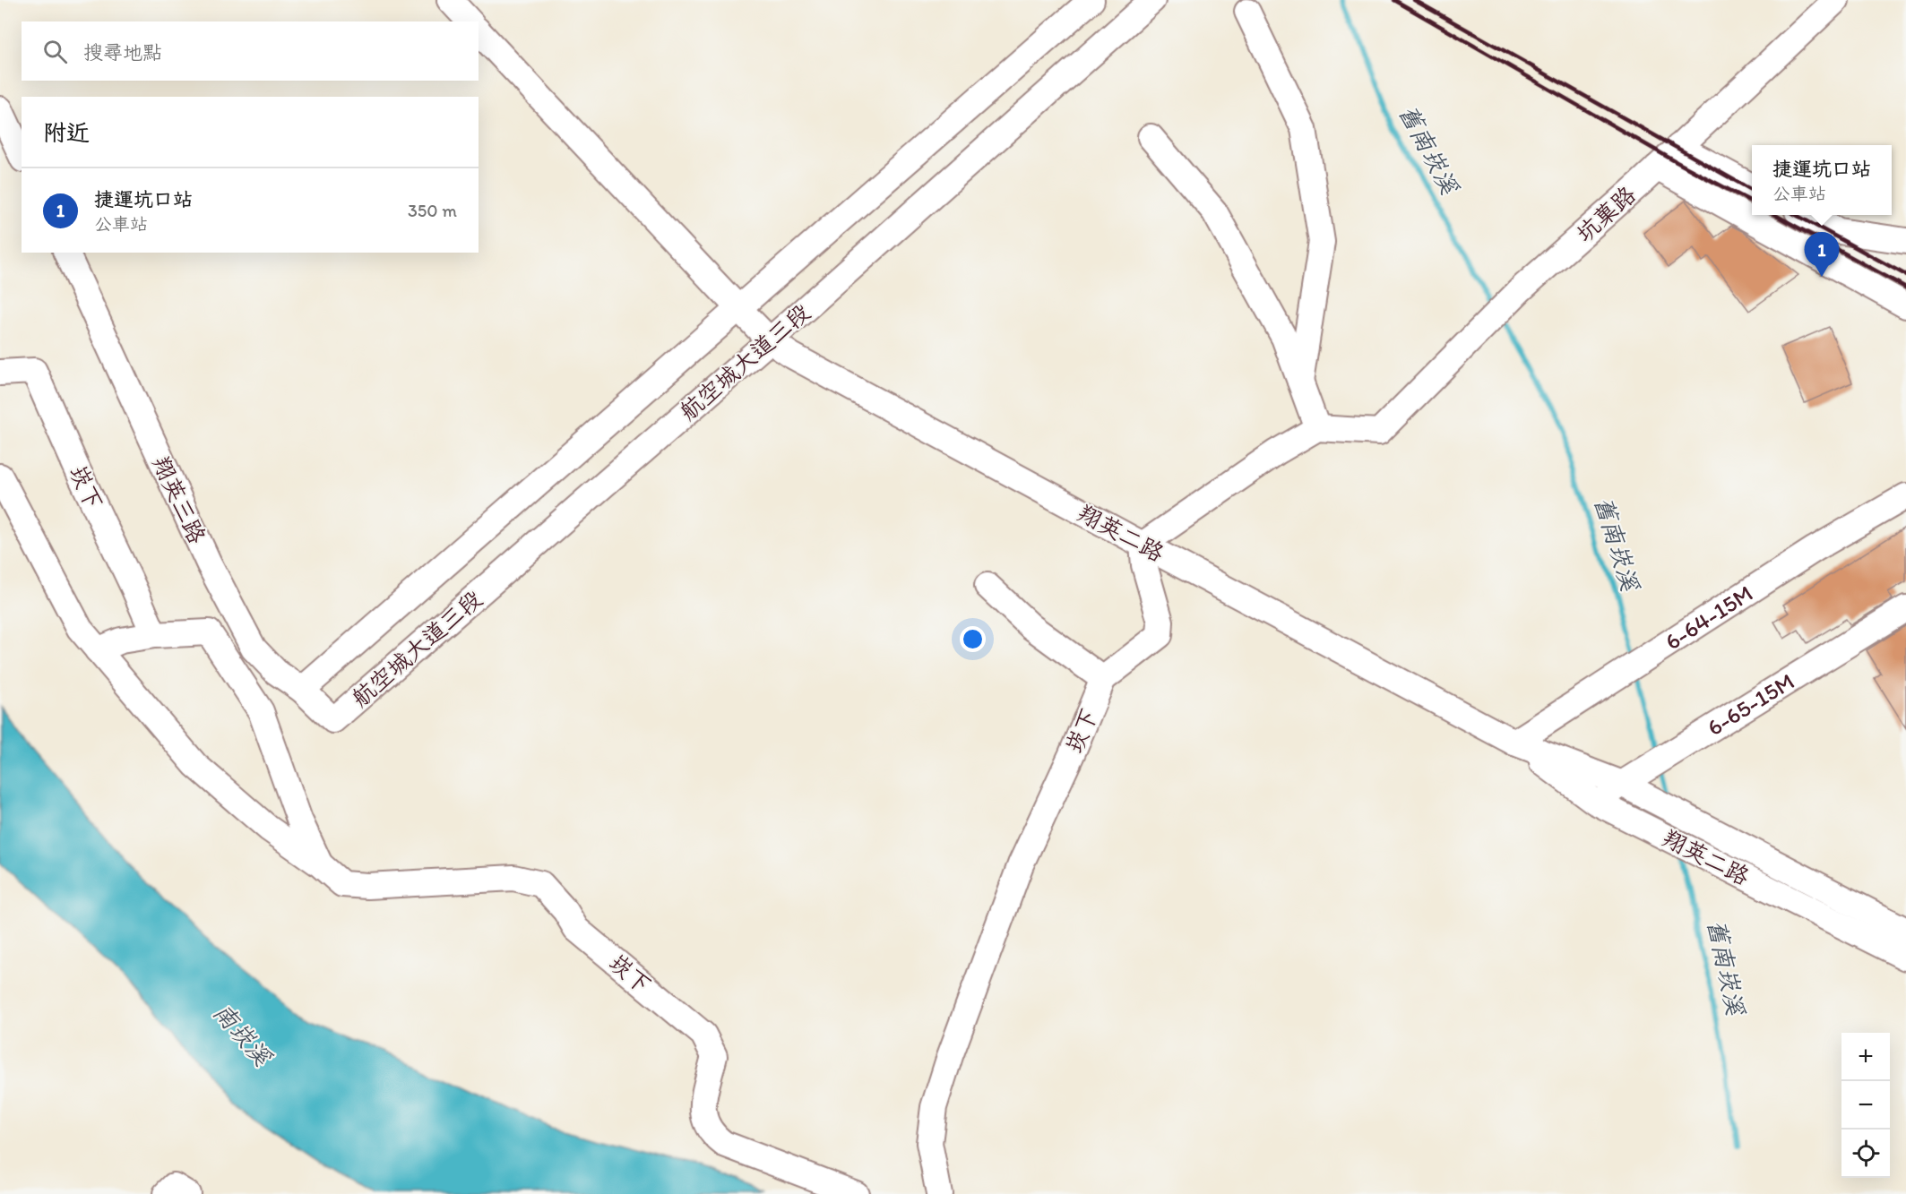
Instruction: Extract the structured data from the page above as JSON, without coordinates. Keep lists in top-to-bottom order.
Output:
{
  "streets": {
    "street": [
      "坑菓路",
      "航空城大道三段",
      "崁下",
      "翔英三路",
      "翔英二路",
      "6-64-15M",
      "6-65-15M"
    ]
  },
  "crossings": [
    ["航空城大道三段", "翔英三路"],
    ["航空城大道三段", "翔英二路"],
    ["崁下", "翔英二路"],
    ["翔英二路", "6-64-15M"],
    ["翔英二路", "6-65-15M"]
  ],
  "water": ["舊南崁溪", "南崁溪"],
  "page": {
    "search": "搜尋地點",
    "heading": "附近",
    "popup": ["捷運坑口站", "公車站"],
    "list": [
      {
        "mark": "1",
        "name": "捷運坑口站",
        "note": "公車站",
        "value": "350 m"
      }
    ],
    "pins": "1",
    "map_buttons": ["+", "−"]
  }
}
